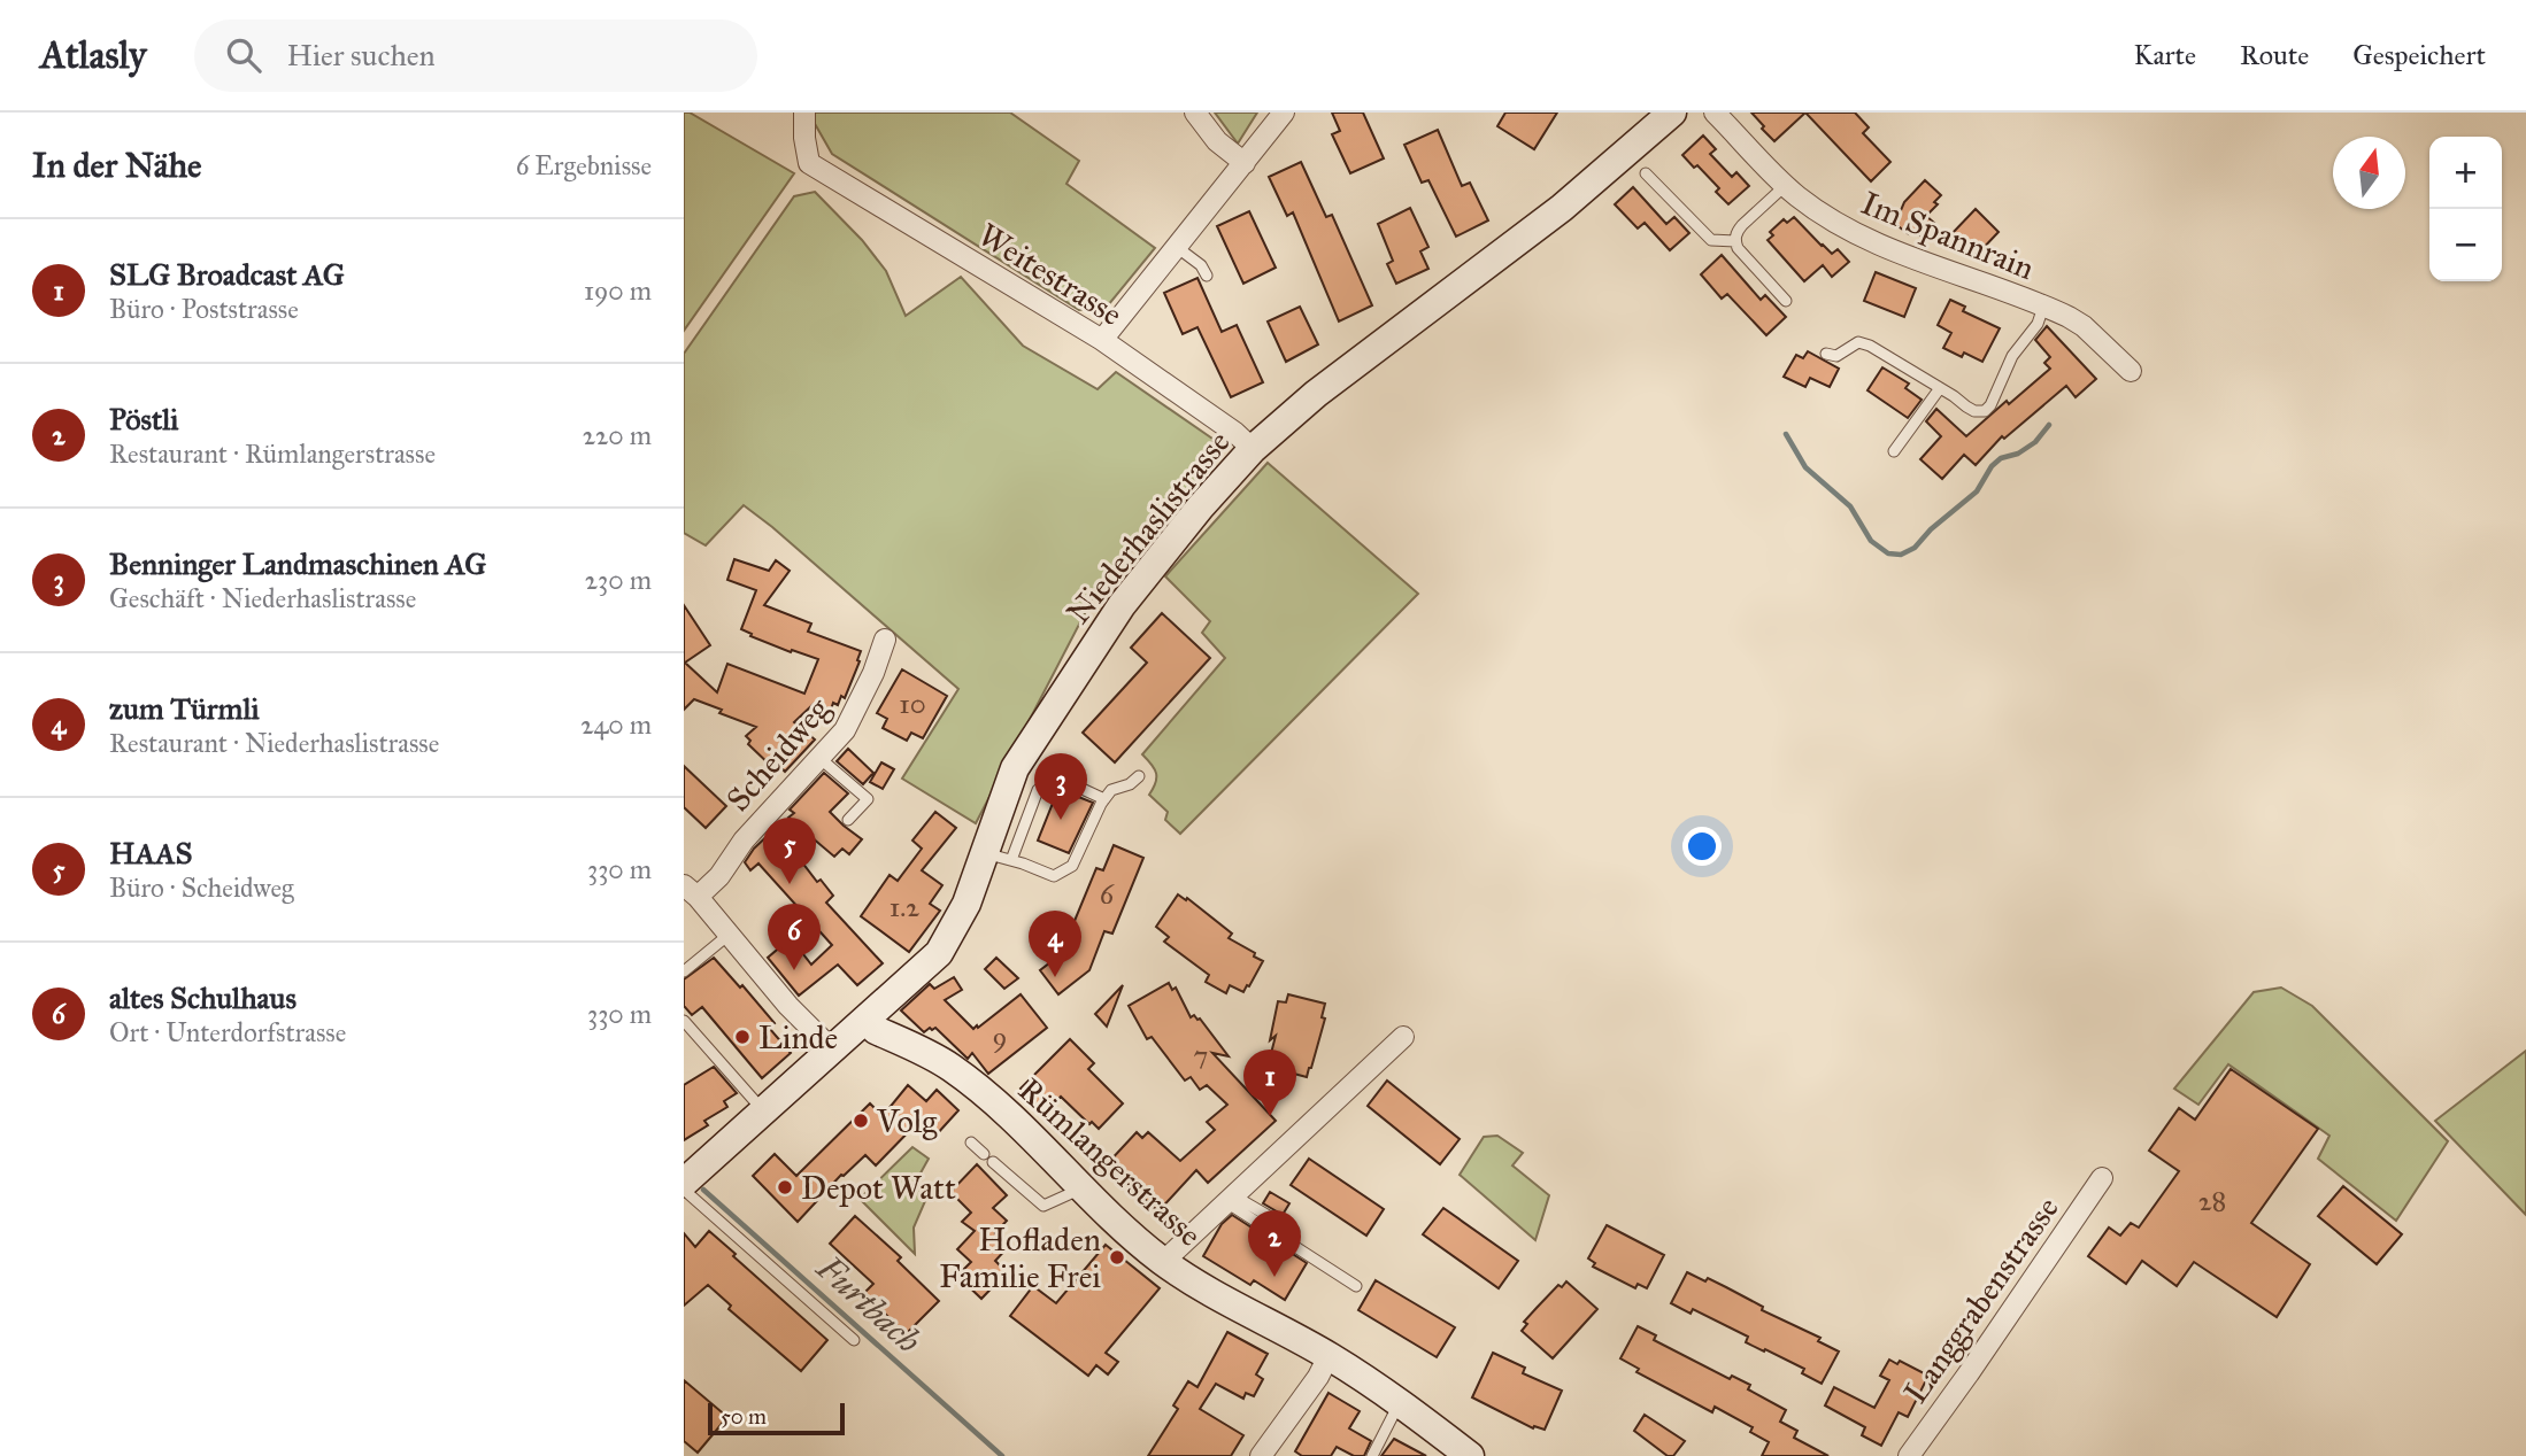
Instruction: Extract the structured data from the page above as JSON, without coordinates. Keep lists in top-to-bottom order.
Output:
{
  "streets": {
    "street": [
      "Im Spannrain",
      "Weitestrasse",
      "Niederhaslistrasse",
      "Scheidweg",
      "Rümlangerstrasse",
      "Langgrabenstrasse"
    ]
  },
  "crossings": [
    ["Weitestrasse", "Niederhaslistrasse"],
    ["Niederhaslistrasse", "Rümlangerstrasse"]
  ],
  "water": ["Furtbach"],
  "places": [
    "Linde",
    "Volg",
    "Depot Watt",
    "Hofladen Familie Frei"
  ],
  "house_numbers": [
    "10",
    "6",
    "1.2",
    "9",
    "7",
    "28"
  ],
  "scale_bar": "50 m",
  "north": "top",
  "page": {
    "header": "Atlasly",
    "search": "Hier suchen",
    "nav": ["Karte", "Route", "Gespeichert"],
    "heading": ["In der Nähe", "6 Ergebnisse"],
    "map_buttons": ["+", "−"],
    "list": [
      {
        "mark": "1",
        "name": "SLG Broadcast AG",
        "note": "Büro · Poststrasse",
        "value": "190 m"
      },
      {
        "mark": "2",
        "name": "Pöstli",
        "note": "Restaurant · Rümlangerstrasse",
        "value": "220 m"
      },
      {
        "mark": "3",
        "name": "Benninger Landmaschinen AG",
        "note": "Geschäft · Niederhaslistrasse",
        "value": "230 m"
      },
      {
        "mark": "4",
        "name": "zum Türmli",
        "note": "Restaurant · Niederhaslistrasse",
        "value": "240 m"
      },
      {
        "mark": "5",
        "name": "HAAS",
        "note": "Büro · Scheidweg",
        "value": "330 m"
      },
      {
        "mark": "6",
        "name": "altes Schulhaus",
        "note": "Ort · Unterdorfstrasse",
        "value": "330 m"
      }
    ],
    "pins": [
      "3",
      "5",
      "6",
      "4",
      "1",
      "2"
    ],
    "scale": "50 m"
  }
}
